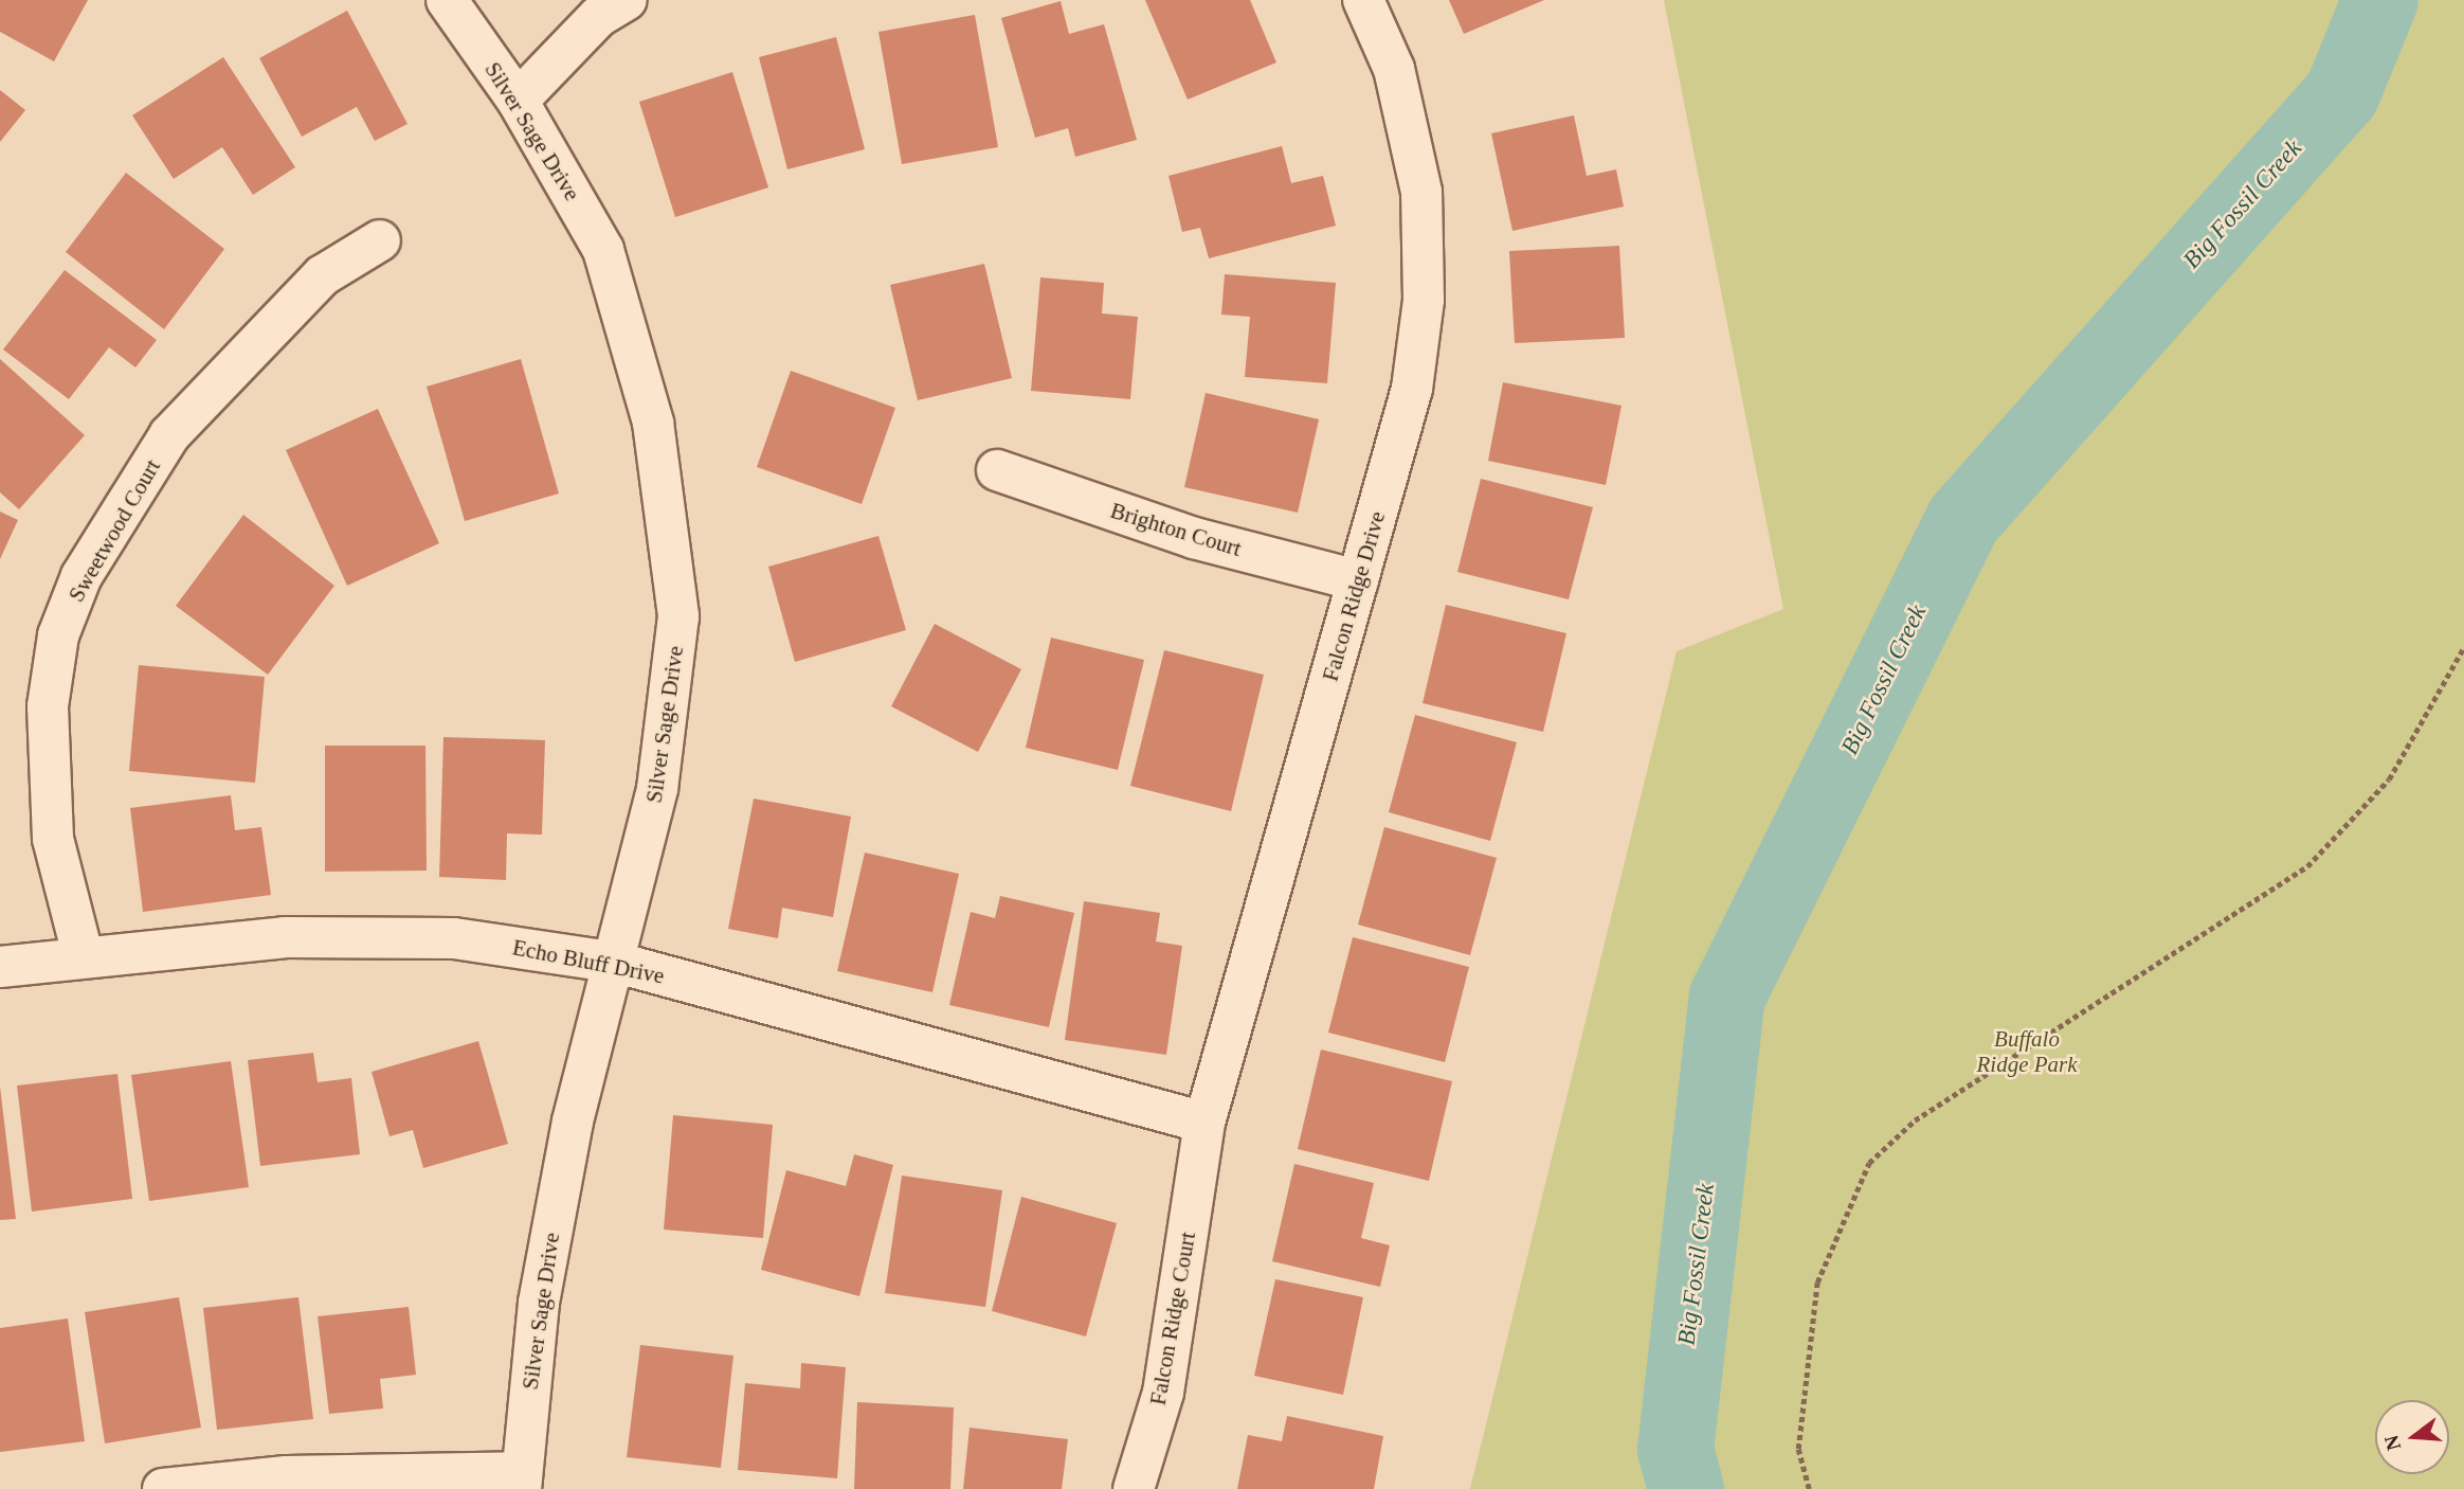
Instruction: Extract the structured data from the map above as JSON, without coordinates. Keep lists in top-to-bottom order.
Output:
{
  "streets": {
    "street": [
      "Silver Sage Drive",
      "Brighton Court",
      "Sweetwood Court",
      "Falcon Ridge Drive",
      "Echo Bluff Drive",
      "Falcon Ridge Court"
    ]
  },
  "crossings": [
    ["Silver Sage Drive", "Echo Bluff Drive"],
    ["Brighton Court", "Falcon Ridge Drive"],
    ["Sweetwood Court", "Echo Bluff Drive"],
    ["Falcon Ridge Drive", "Echo Bluff Drive"],
    ["Falcon Ridge Drive", "Falcon Ridge Court"]
  ],
  "water": ["Big Fossil Creek"],
  "parks": ["Buffalo Ridge Park"],
  "north": "left"
}
